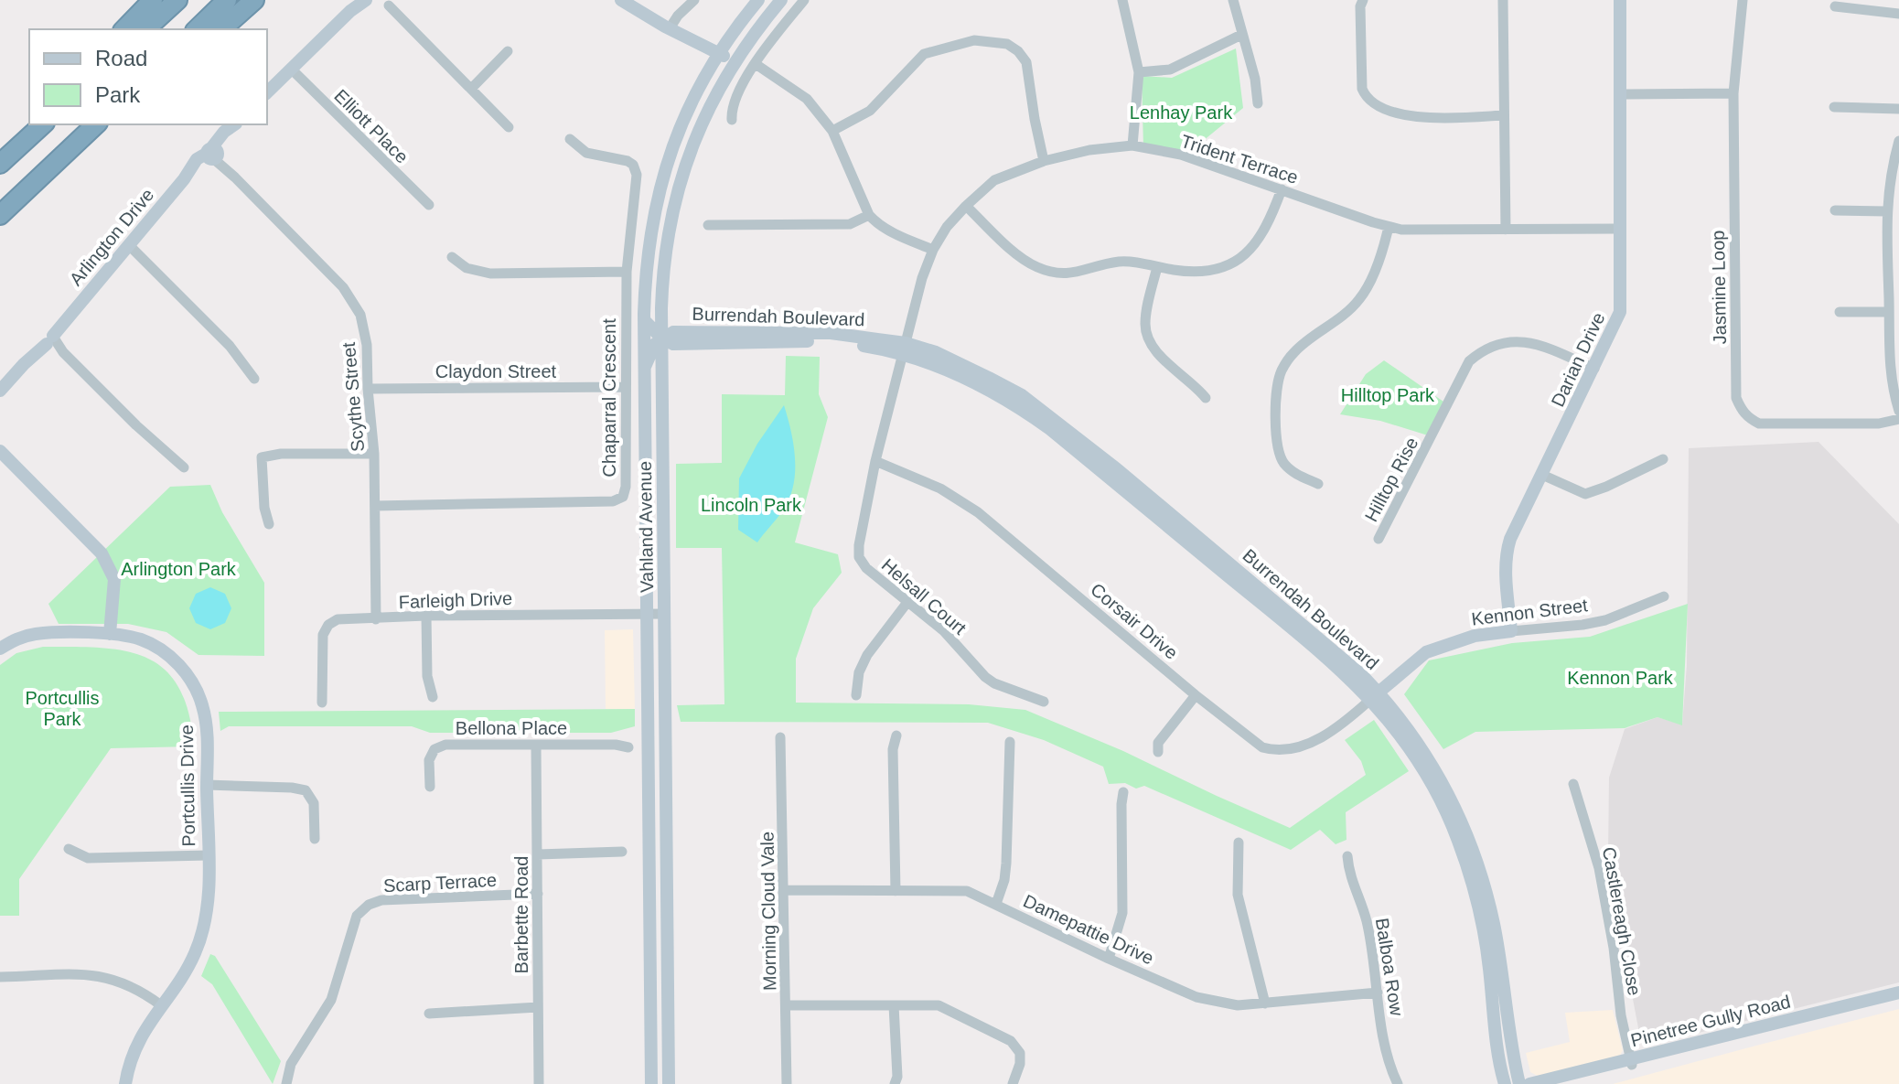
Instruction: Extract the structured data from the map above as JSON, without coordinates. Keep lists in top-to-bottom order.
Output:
{
  "streets": {
    "main road": [
      "Arlington Drive",
      "Burrendah Boulevard",
      "Darian Drive",
      "Vahland Avenue",
      "Kennon Street",
      "Portcullis Drive",
      "Pinetree Gully Road"
    ],
    "street": [
      "Elliott Place",
      "Trident Terrace",
      "Jasmine Loop",
      "Claydon Street",
      "Scythe Street",
      "Chaparral Crescent",
      "Hilltop Rise",
      "Helsall Court",
      "Farleigh Drive",
      "Corsair Drive",
      "Bellona Place",
      "Scarp Terrace",
      "Morning Cloud Vale",
      "Barbette Road",
      "Castlereagh Close",
      "Damepattie Drive",
      "Balboa Row"
    ]
  },
  "crossings": [
    ["Trident Terrace", "Burrendah Boulevard"],
    ["Trident Terrace", "Darian Drive"],
    ["Trident Terrace", "Helsall Court"],
    ["Arlington Drive", "Scythe Street"],
    ["Burrendah Boulevard", "Vahland Avenue"],
    ["Burrendah Boulevard", "Helsall Court"],
    ["Burrendah Boulevard", "Kennon Street"],
    ["Burrendah Boulevard", "Corsair Drive"],
    ["Darian Drive", "Hilltop Rise"],
    ["Darian Drive", "Kennon Street"],
    ["Claydon Street", "Scythe Street"],
    ["Claydon Street", "Chaparral Crescent"],
    ["Scythe Street", "Chaparral Crescent"],
    ["Scythe Street", "Farleigh Drive"],
    ["Vahland Avenue", "Farleigh Drive"],
    ["Helsall Court", "Corsair Drive"],
    ["Kennon Street", "Corsair Drive"],
    ["Bellona Place", "Barbette Road"],
    ["Scarp Terrace", "Barbette Road"],
    ["Morning Cloud Vale", "Damepattie Drive"],
    ["Castlereagh Close", "Pinetree Gully Road"],
    ["Damepattie Drive", "Balboa Row"]
  ],
  "parks": [
    "Lenhay Park",
    "Hilltop Park",
    "Lincoln Park",
    "Arlington Park",
    "Kennon Park",
    "Portcullis Park"
  ],
  "legend": ["Road", "Park"]
}
